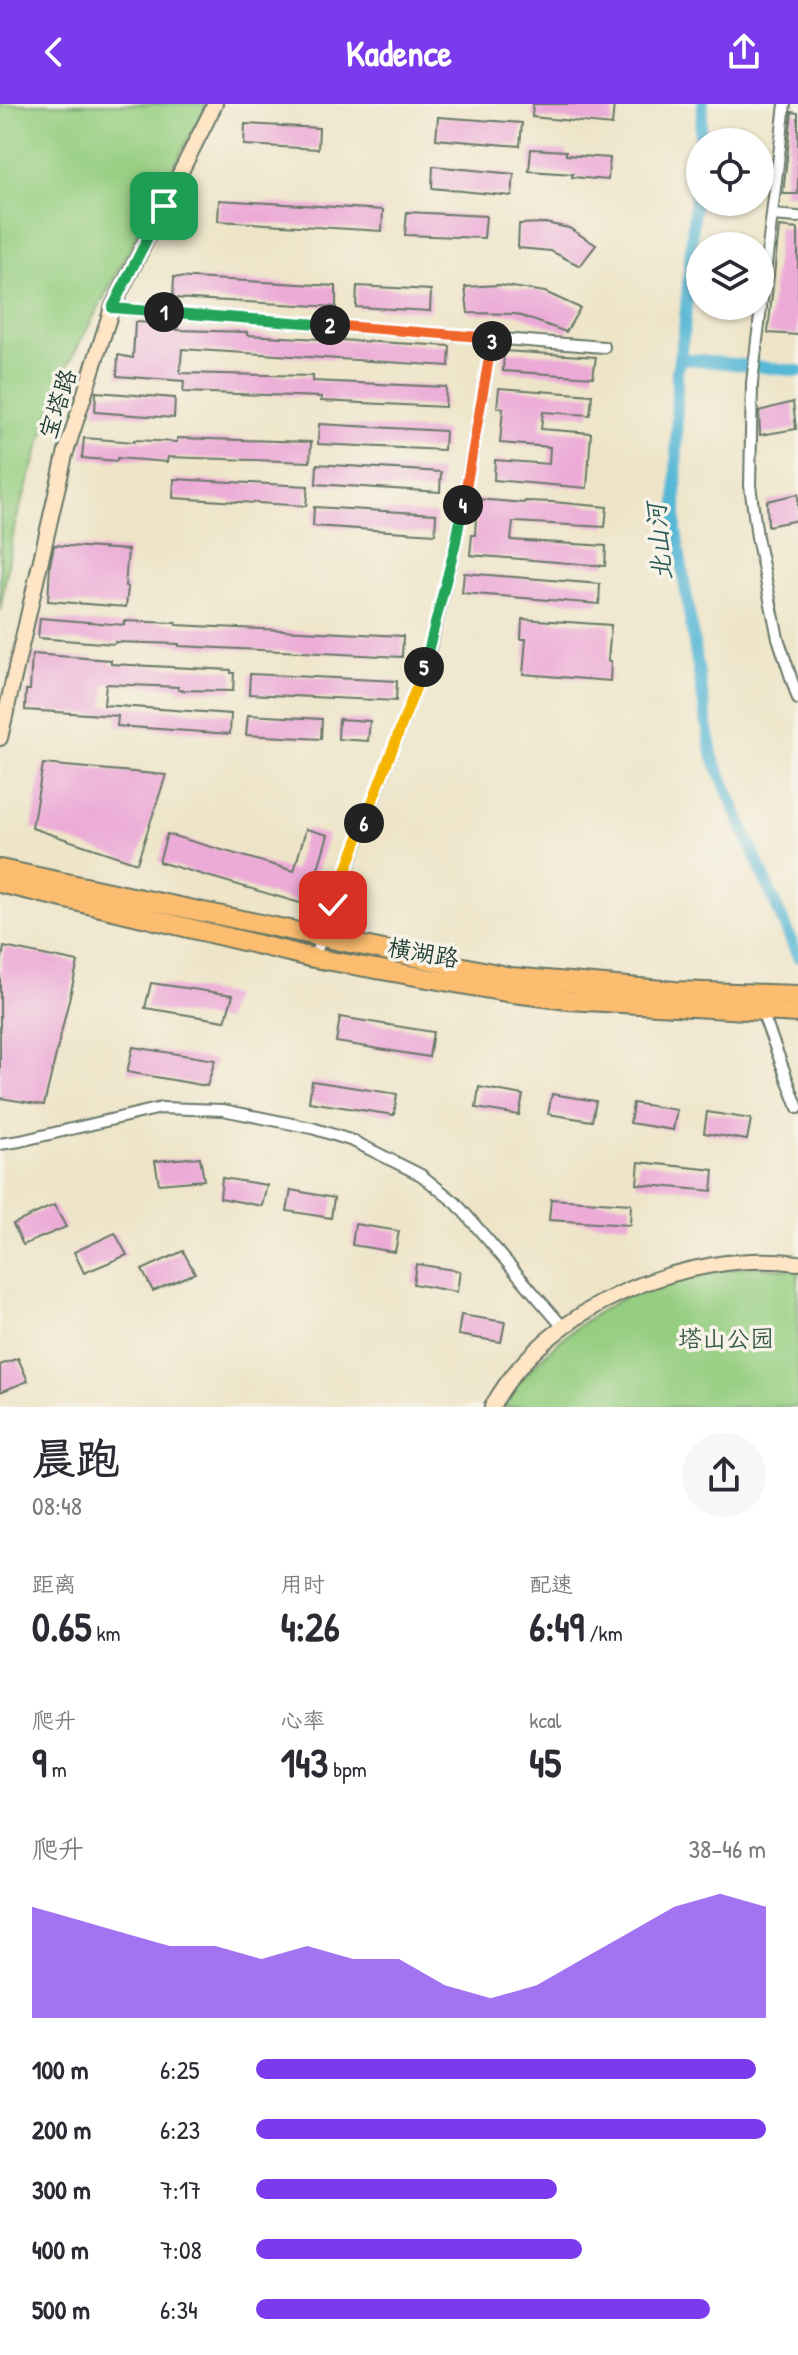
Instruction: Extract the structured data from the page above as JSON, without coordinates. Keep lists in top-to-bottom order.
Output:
{
  "streets": {
    "highway": ["横湖路"],
    "street": ["宝塔路"]
  },
  "water": ["北山河"],
  "parks": ["塔山公园"],
  "page": {
    "header": "Kadence",
    "pins": [
      "1",
      "2",
      "3",
      "4",
      "5",
      "6"
    ],
    "heading": ["晨跑", "08:48"],
    "stats": [
      ["距离", "0.65 km"],
      ["用时", "4:26"],
      ["配速", "6:49 /km"],
      ["爬升", "9 m"],
      ["心率", "143 bpm"],
      ["kcal", "45"]
    ],
    "chart": ["爬升", "38–46 m"],
    "list": [
      {
        "name": "100 m",
        "note": "6:25"
      },
      {
        "name": "200 m",
        "note": "6:23"
      },
      {
        "name": "300 m",
        "note": "7:17"
      },
      {
        "name": "400 m",
        "note": "7:08"
      },
      {
        "name": "500 m",
        "note": "6:34"
      }
    ]
  }
}
